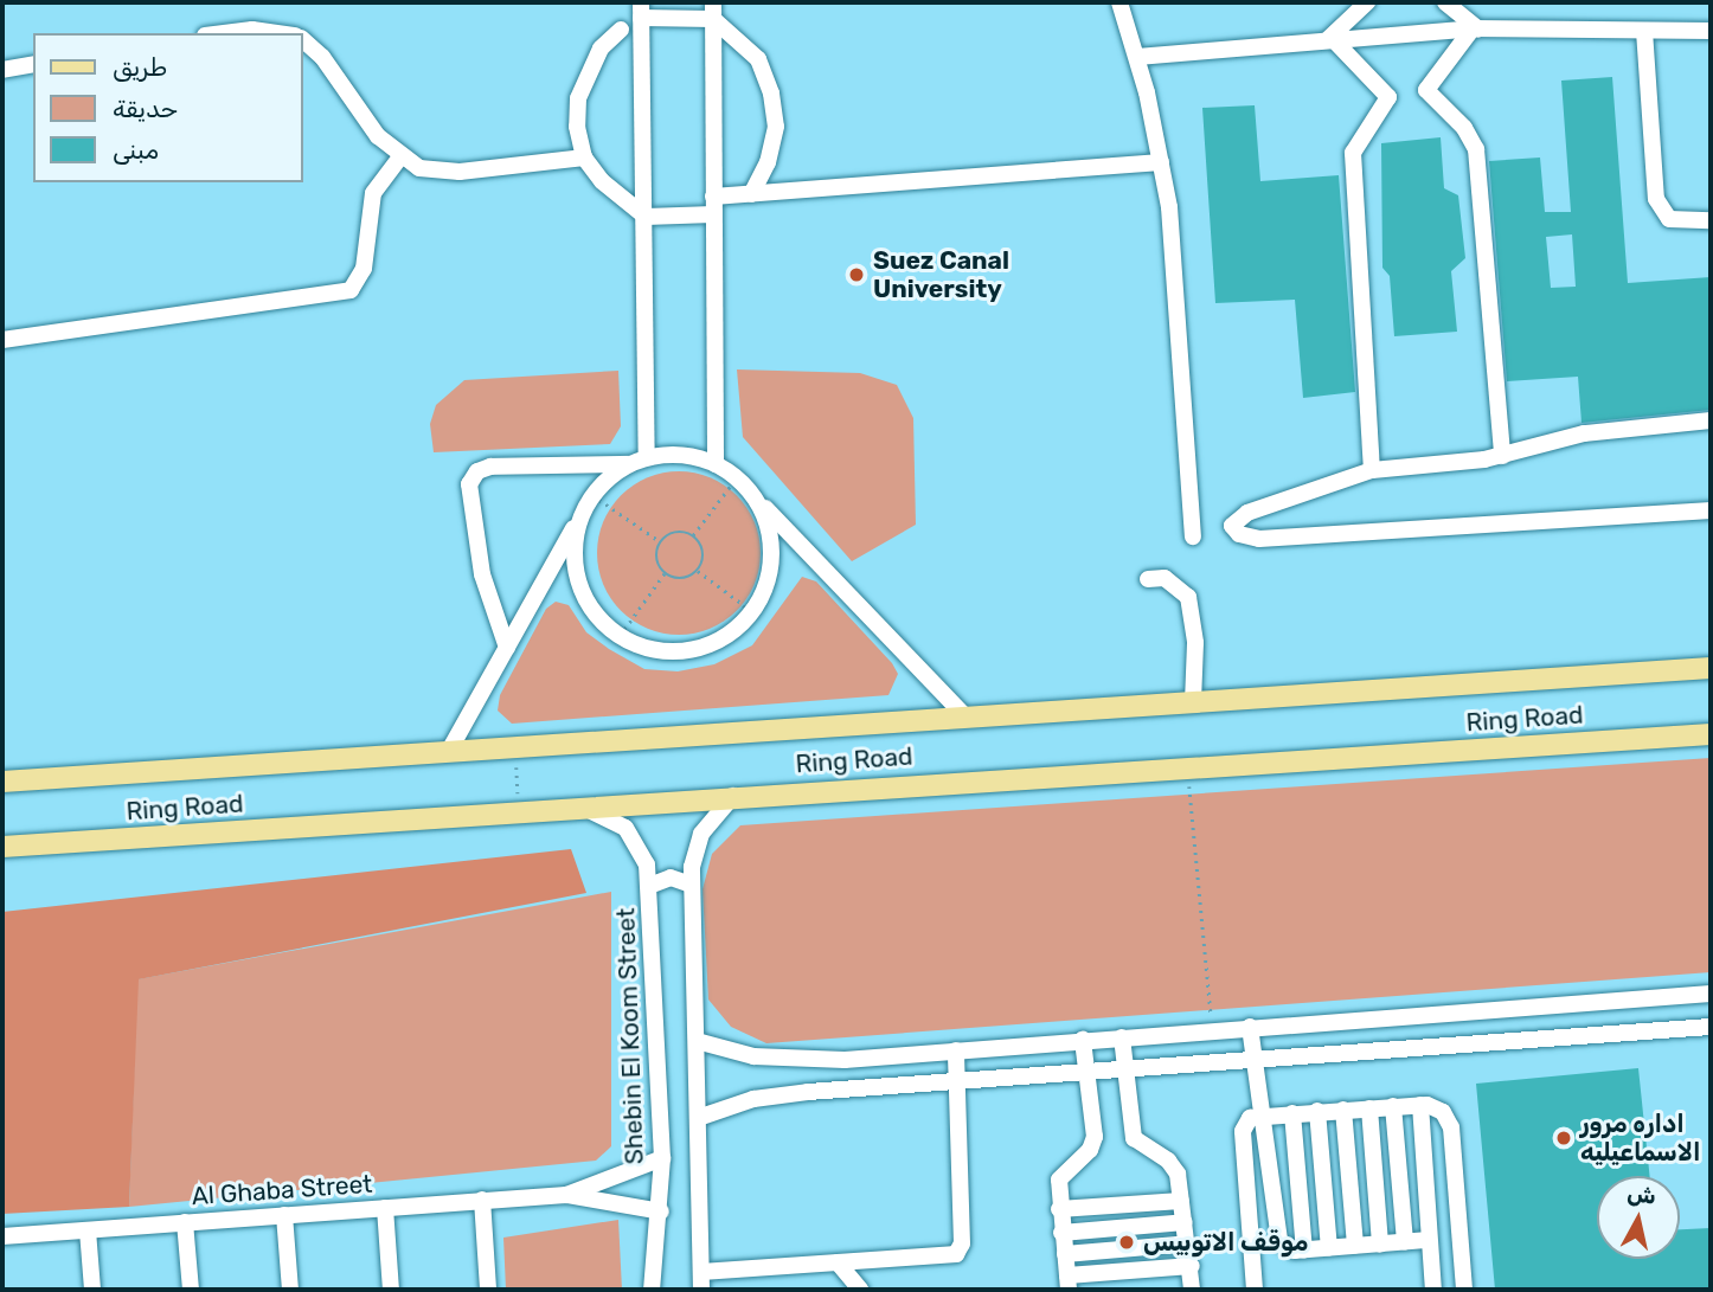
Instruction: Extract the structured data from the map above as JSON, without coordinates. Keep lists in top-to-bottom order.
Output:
{
  "streets": {
    "main road": ["Ring Road"],
    "street": ["Shebin El Koom Street", "Al Ghaba Street"]
  },
  "crossings": [
    ["Ring Road", "Shebin El Koom Street"],
    ["Shebin El Koom Street", "Al Ghaba Street"]
  ],
  "places": ["Suez Canal University", "اداره مرور الاسماعيليه", "موقف الاتوبيس"],
  "legend": ["طريق", "حديقة", "مبنى"],
  "north": "top"
}
